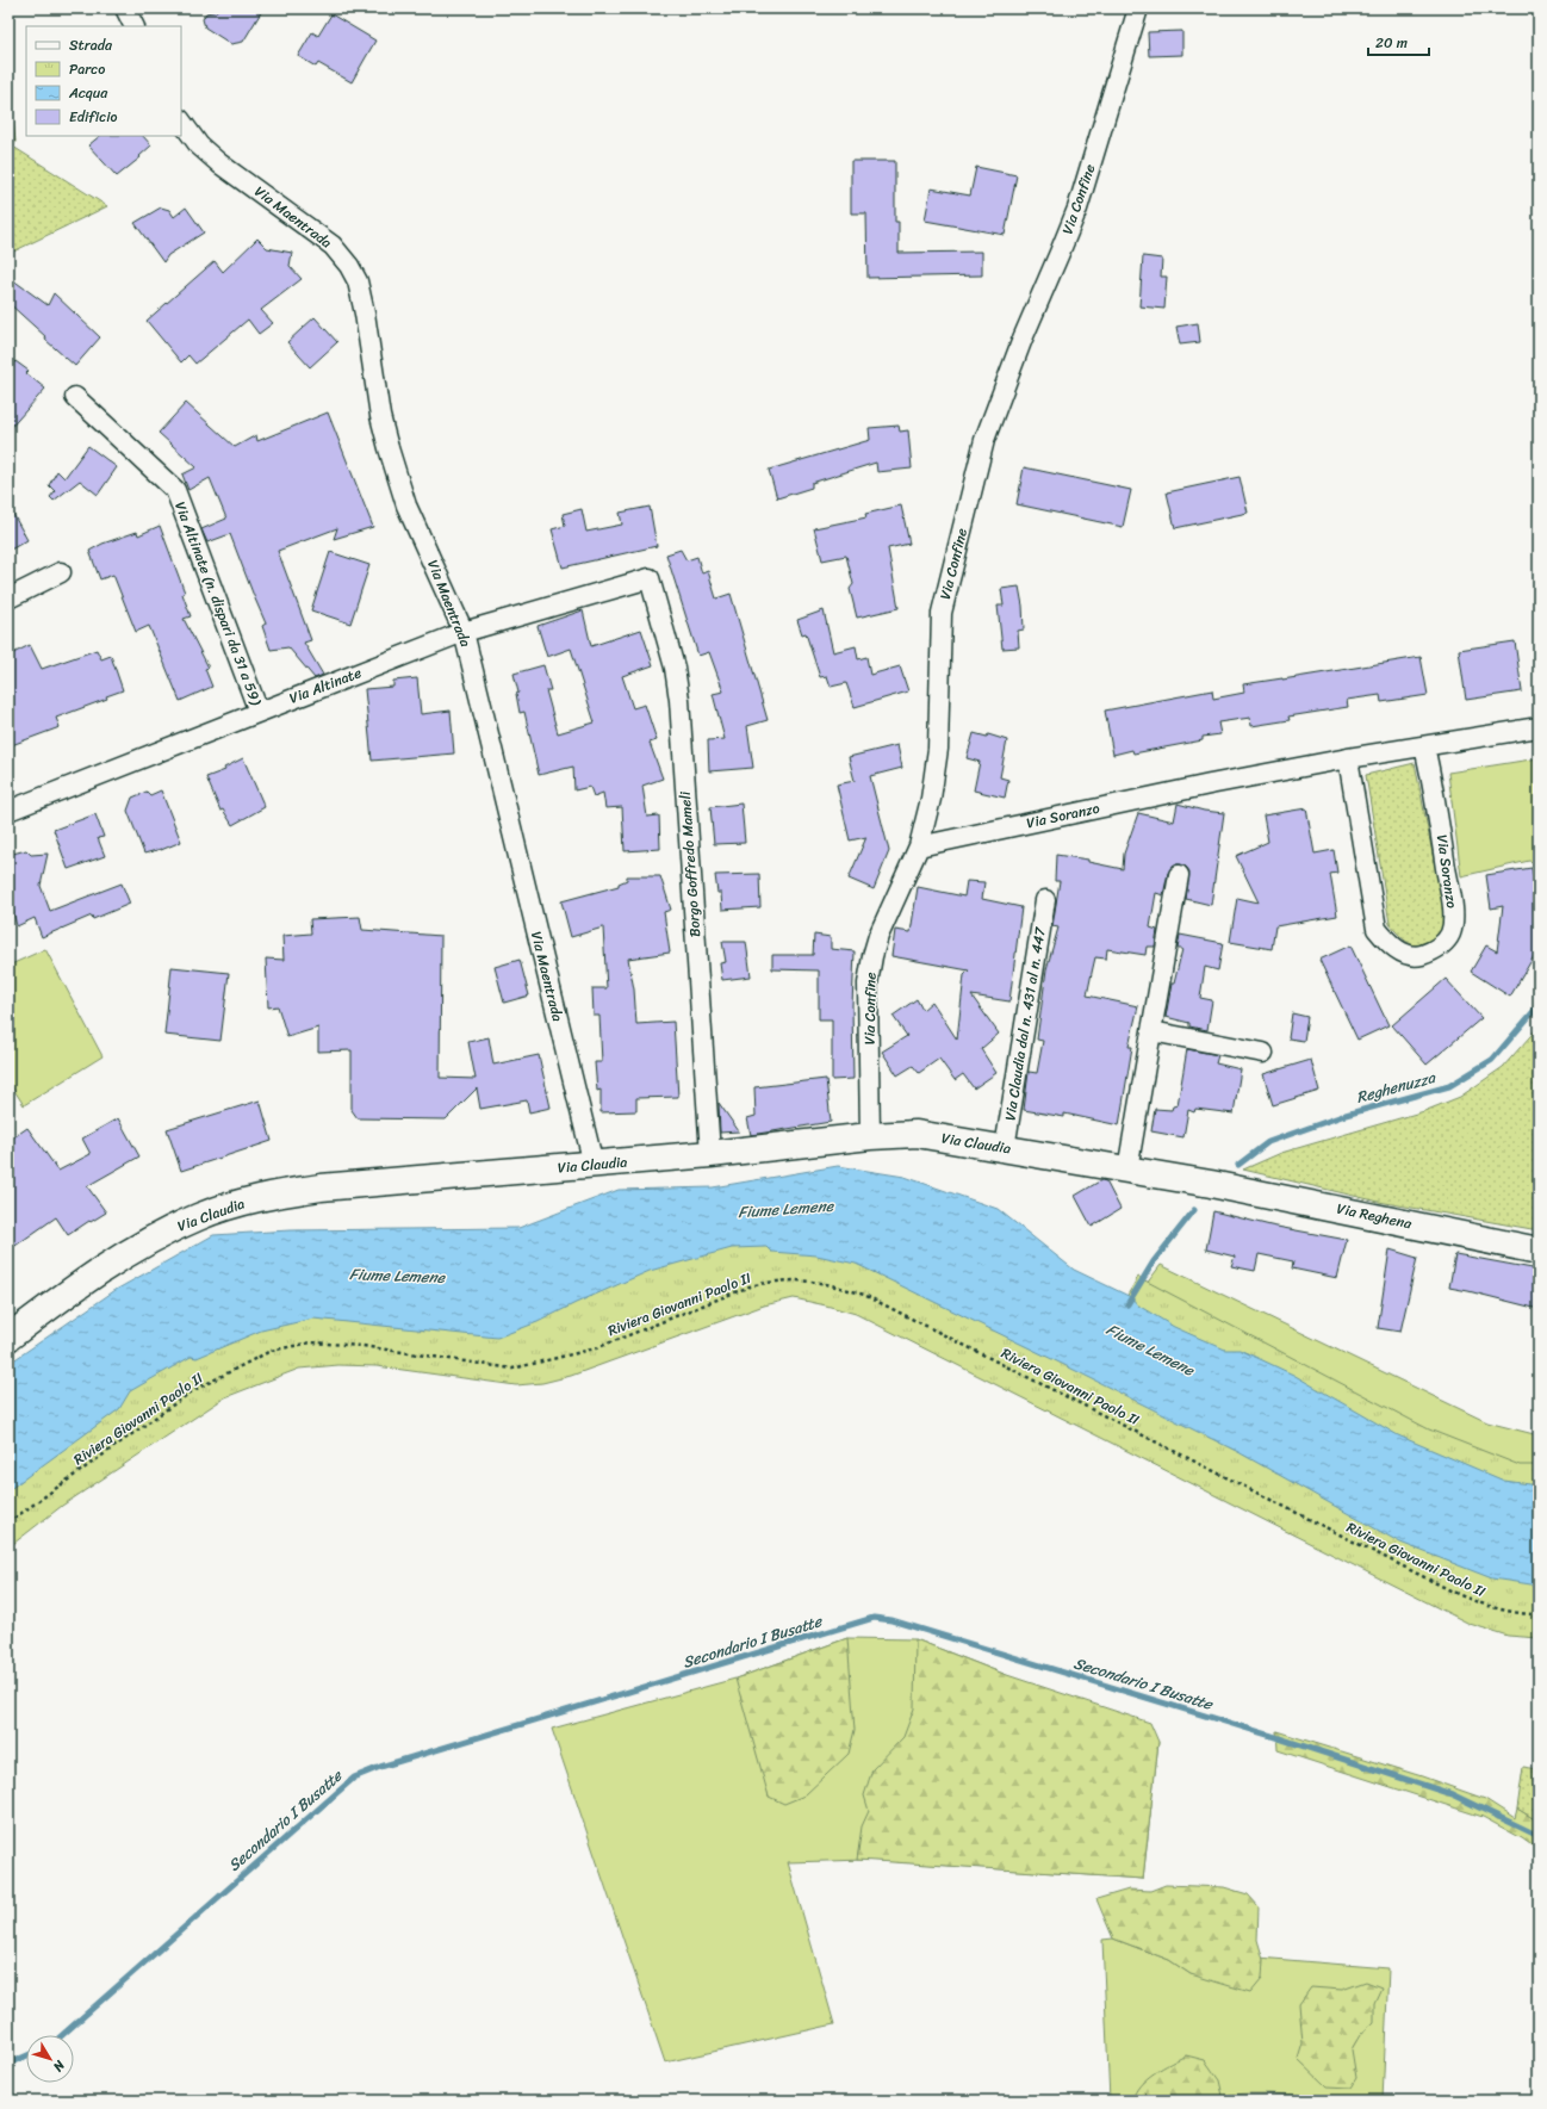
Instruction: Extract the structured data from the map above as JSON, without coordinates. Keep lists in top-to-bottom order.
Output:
{
  "streets": {
    "street": [
      "Via Confine",
      "Via Maentrada",
      "Via Altinate (n. dispari da 31 a 59)",
      "Via Altinate",
      "Via Soranzo",
      "Borgo Goffredo Mameli",
      "Via Claudia dal n. 431 al n. 447",
      "Via Claudia",
      "Via Reghena"
    ],
    "path": ["Riviera Giovanni Paolo II"]
  },
  "crossings": [
    ["Via Confine", "Via Soranzo"],
    ["Via Confine", "Via Claudia"],
    ["Via Maentrada", "Via Altinate"],
    ["Via Maentrada", "Via Claudia"],
    ["Via Altinate (n. dispari da 31 a 59)", "Via Altinate"],
    ["Via Altinate", "Borgo Goffredo Mameli"],
    ["Borgo Goffredo Mameli", "Via Claudia"],
    ["Via Claudia dal n. 431 al n. 447", "Via Claudia"],
    ["Via Claudia", "Via Reghena"]
  ],
  "water": ["Reghenuzza", "Fiume Lemene", "Secondario I Busatte"],
  "legend": [
    "Strada",
    "Parco",
    "Acqua",
    "Edificio"
  ],
  "scale_bar": "20 m",
  "north": "bottom right"
}
